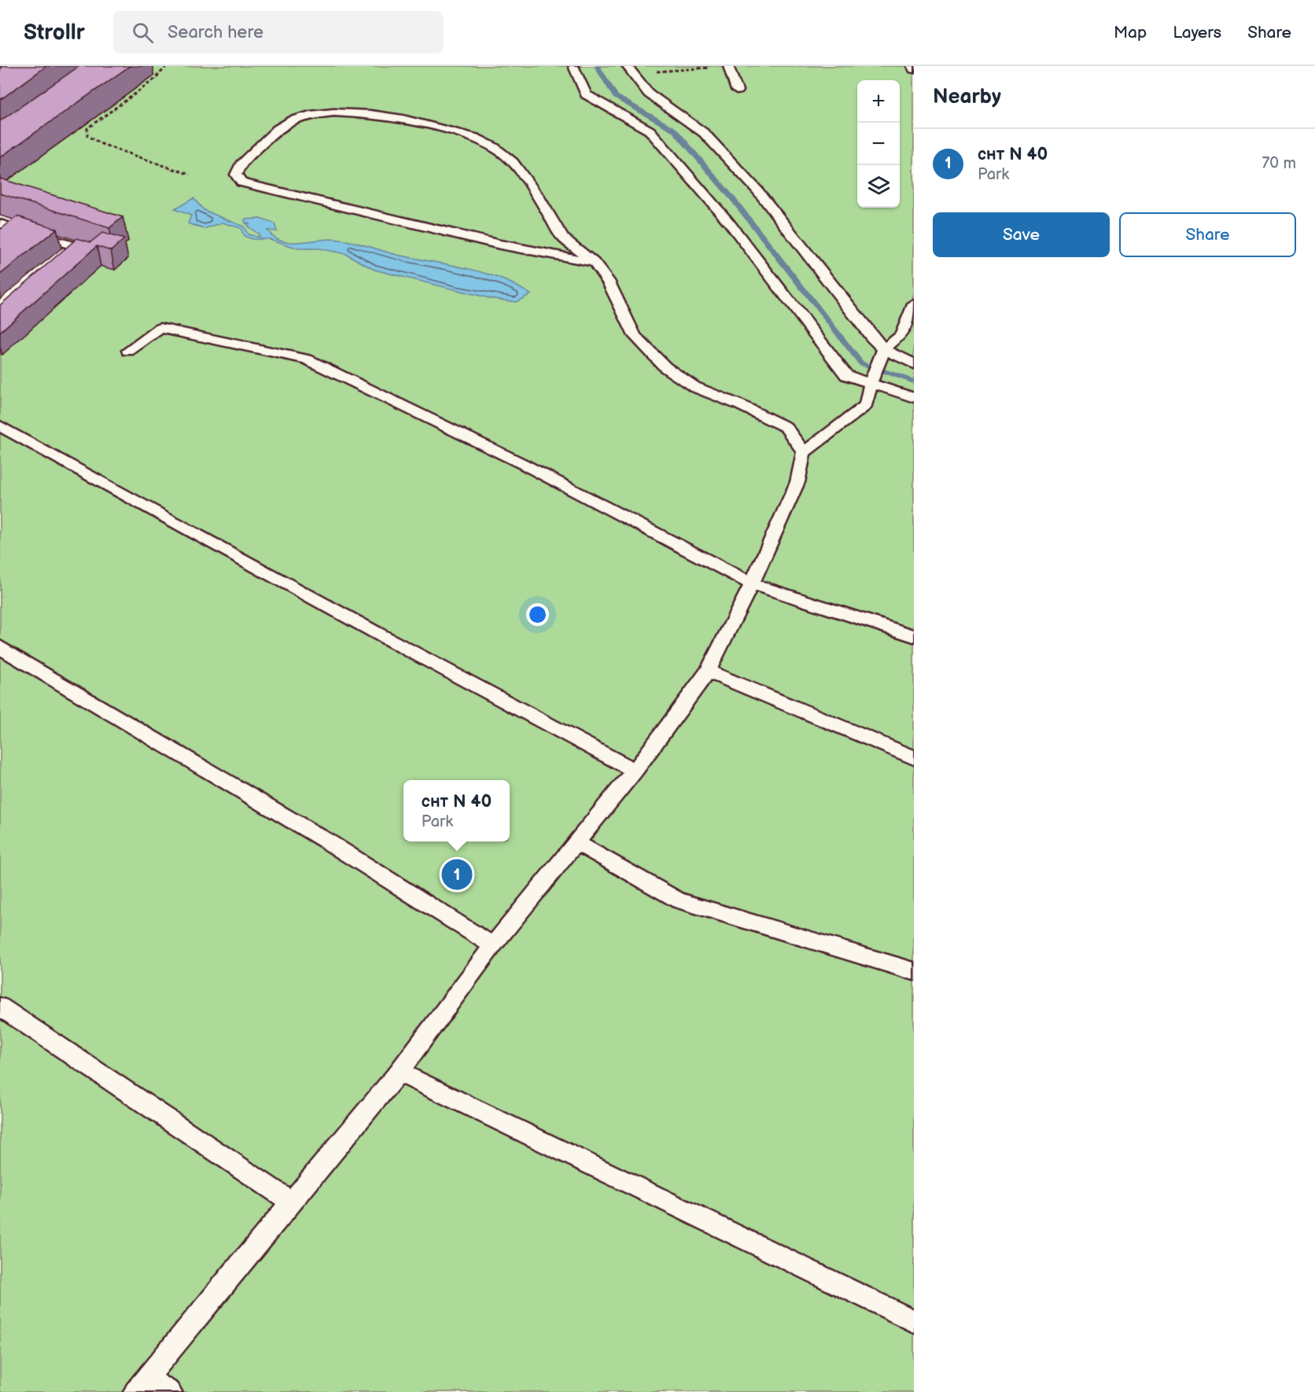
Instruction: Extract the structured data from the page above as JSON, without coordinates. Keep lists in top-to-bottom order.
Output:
{
  "page": {
    "header": "Strollr",
    "search": "Search here",
    "nav": ["Map", "Layers", "Share"],
    "heading": "Nearby",
    "map_buttons": ["+", "−"],
    "list": [
      {
        "mark": "1",
        "name": "снт N 40",
        "note": "Park",
        "value": "70 m"
      }
    ],
    "buttons": ["Save", "Share"],
    "popup": ["снт N 40", "Park"],
    "pins": "1"
  }
}
